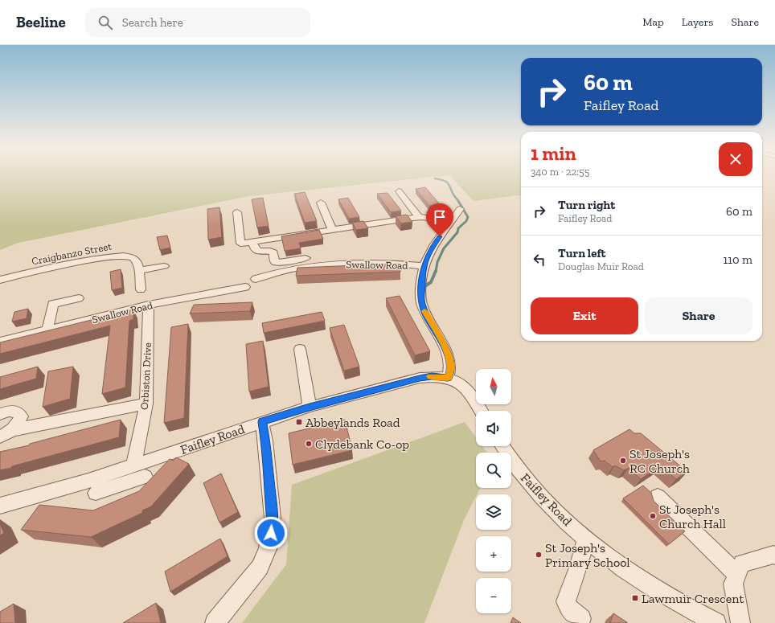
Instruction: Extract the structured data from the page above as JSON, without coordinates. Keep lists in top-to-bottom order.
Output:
{
  "streets": {
    "street": [
      "Craigbanzo Street",
      "Swallow Road",
      "Orbiston Drive",
      "Faifley Road"
    ]
  },
  "crossings": [
    ["Swallow Road", "Orbiston Drive"],
    ["Orbiston Drive", "Faifley Road"]
  ],
  "places": {
    "transit": ["Abbeylands Road", "Lawmuir Crescent"],
    "other": [
      "Clydebank Co-op",
      "St Joseph's RC Church",
      "St Joseph's Church Hall",
      "St Joseph's Primary School"
    ]
  },
  "north": "top",
  "page": {
    "header": "Beeline",
    "search": "Search here",
    "nav": ["Map", "Layers", "Share"],
    "turn": ["60 m", "Faifley Road"],
    "heading": ["1 min", "340 m · 22:55"],
    "list": [
      {
        "name": "Turn right",
        "note": "Faifley Road",
        "value": "60 m"
      },
      {
        "name": "Turn left",
        "note": "Douglas Muir Road",
        "value": "110 m"
      }
    ],
    "buttons": ["Exit", "Share"],
    "map_buttons": ["+", "−"]
  }
}
